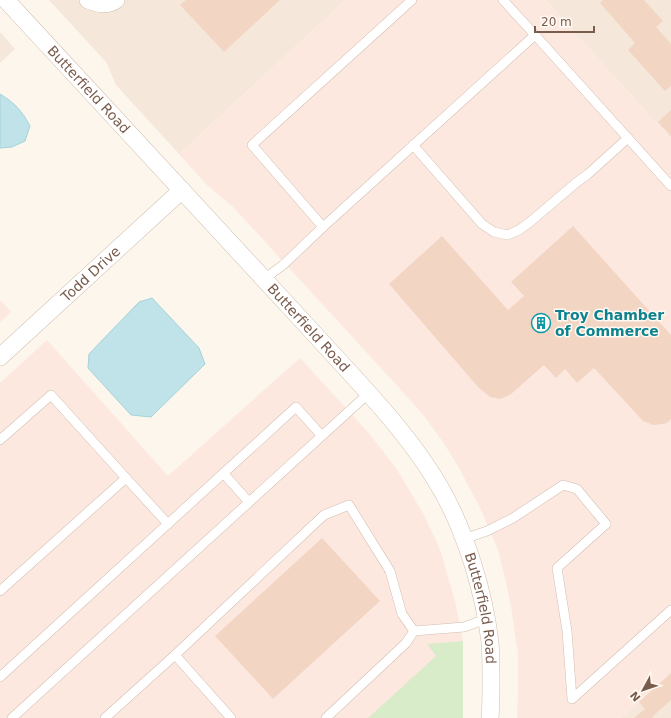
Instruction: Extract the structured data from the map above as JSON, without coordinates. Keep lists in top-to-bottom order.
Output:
{
  "streets": {
    "street": ["Butterfield Road", "Todd Drive"]
  },
  "crossings": [
    ["Butterfield Road", "Todd Drive"]
  ],
  "places": {
    "building": ["Troy Chamber of Commerce"]
  },
  "scale_bar": "20 m",
  "north": "bottom left"
}
